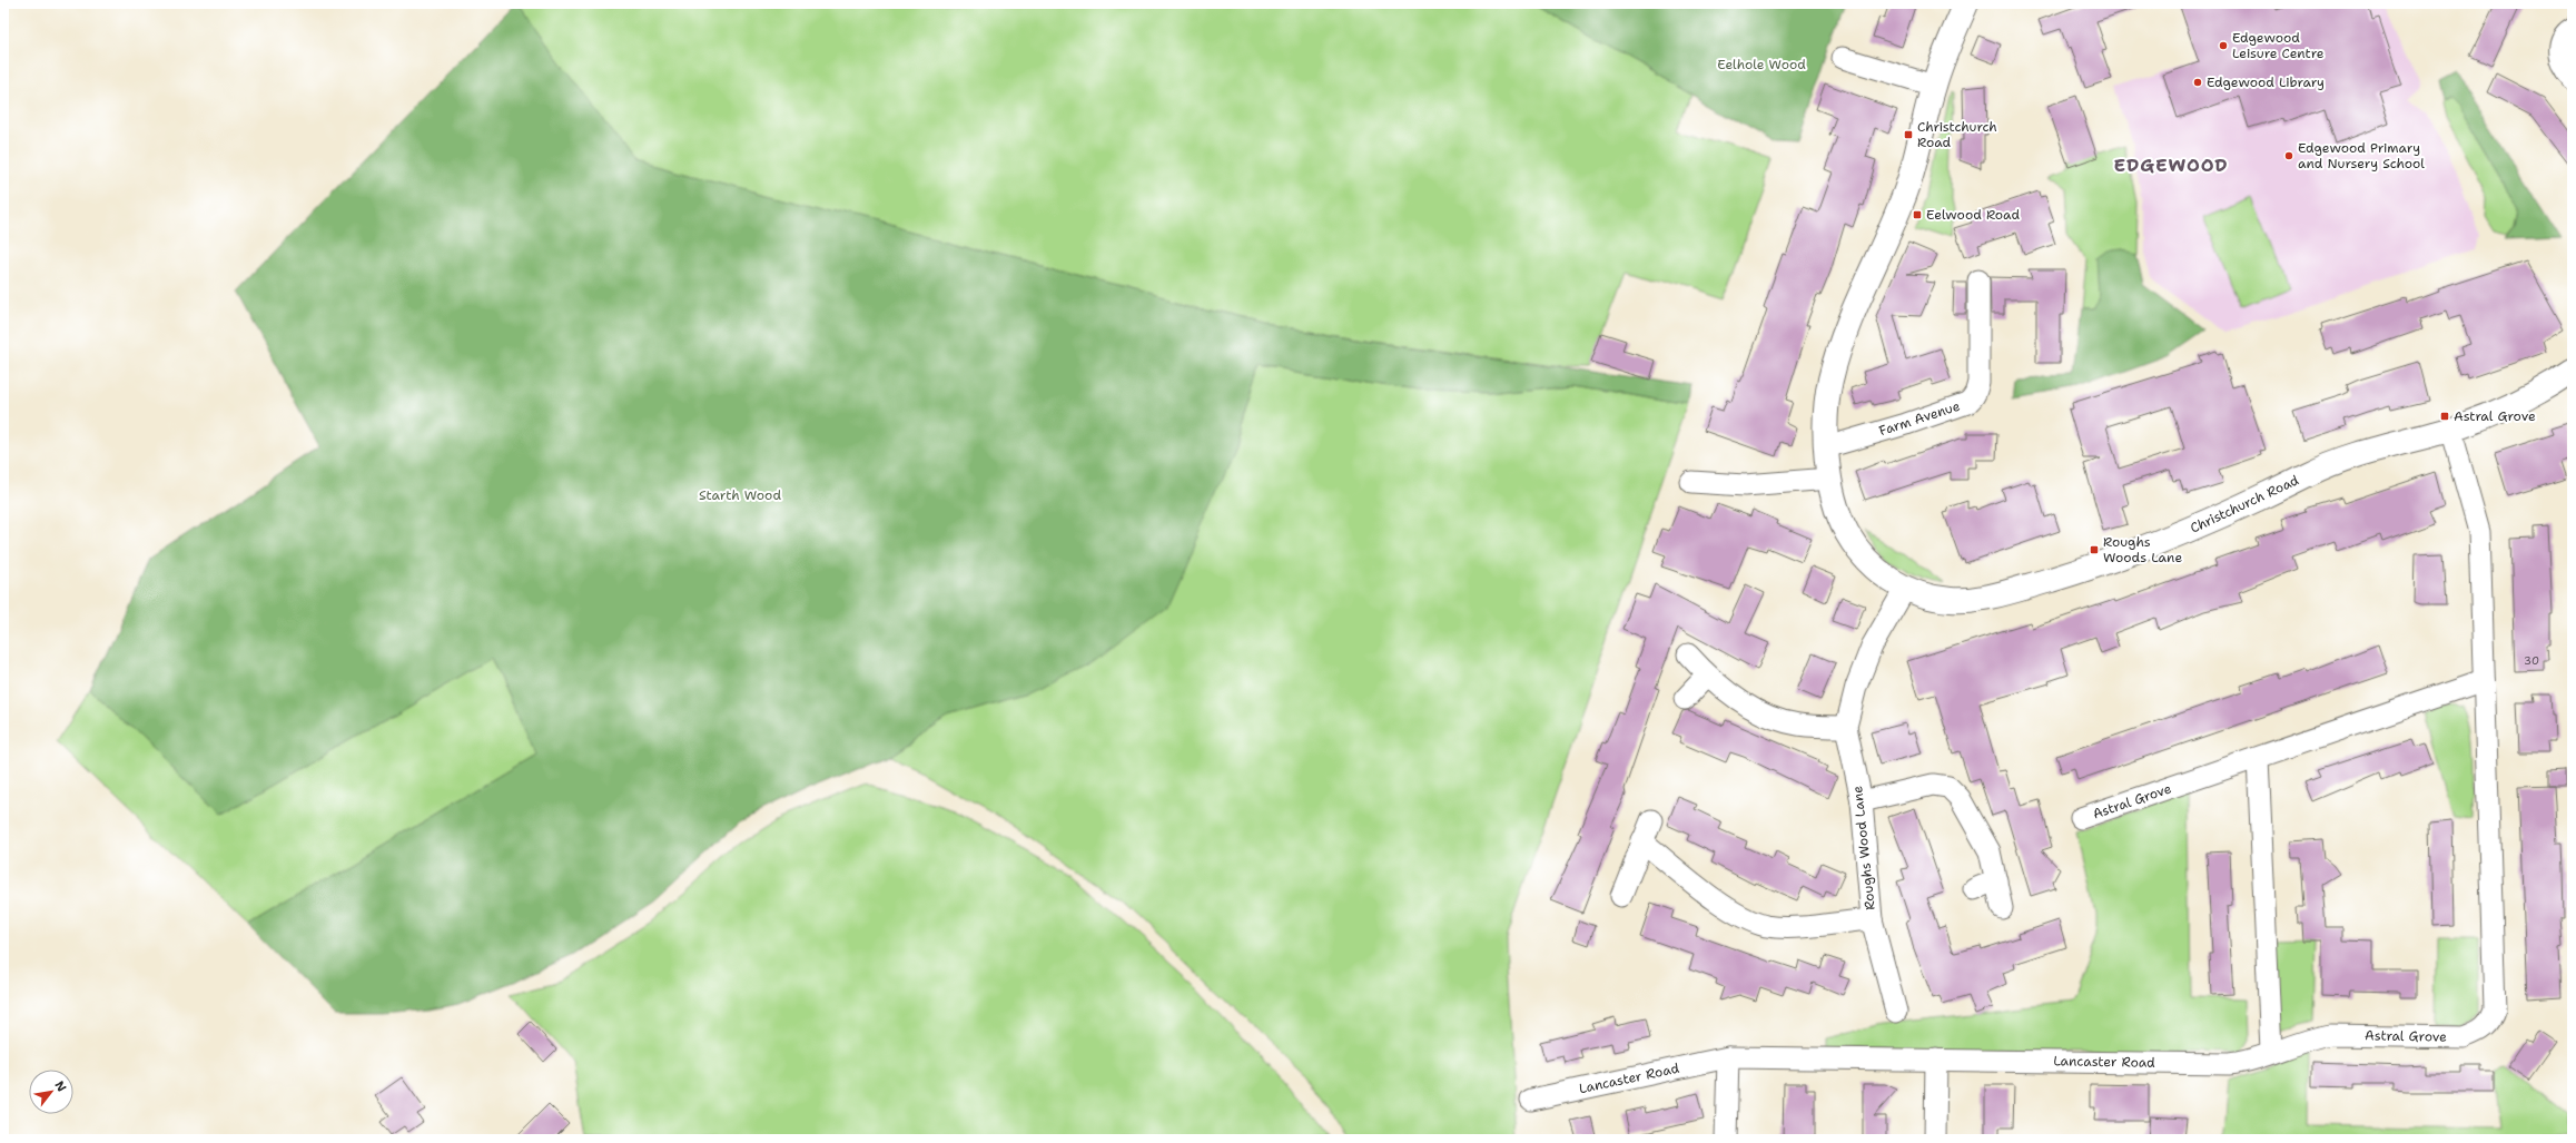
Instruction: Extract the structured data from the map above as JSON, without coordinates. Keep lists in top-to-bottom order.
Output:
{
  "streets": {
    "street": [
      "Farm Avenue",
      "Christchurch Road",
      "Astral Grove",
      "Roughs Wood Lane",
      "Lancaster Road"
    ]
  },
  "crossings": [
    ["Farm Avenue", "Christchurch Road"],
    ["Christchurch Road", "Astral Grove"],
    ["Christchurch Road", "Roughs Wood Lane"],
    ["Astral Grove", "Lancaster Road"]
  ],
  "districts": ["EDGEWOOD"],
  "parks": ["Eelhole Wood", "Starth Wood"],
  "places": {
    "other": ["Edgewood Leisure Centre", "Edgewood Library", "Edgewood Primary and Nursery School"],
    "transit": [
      "Christchurch Road",
      "Eelwood Road",
      "Astral Grove",
      "Roughs Woods Lane"
    ]
  },
  "house_numbers": ["30"],
  "north": "top right"
}
